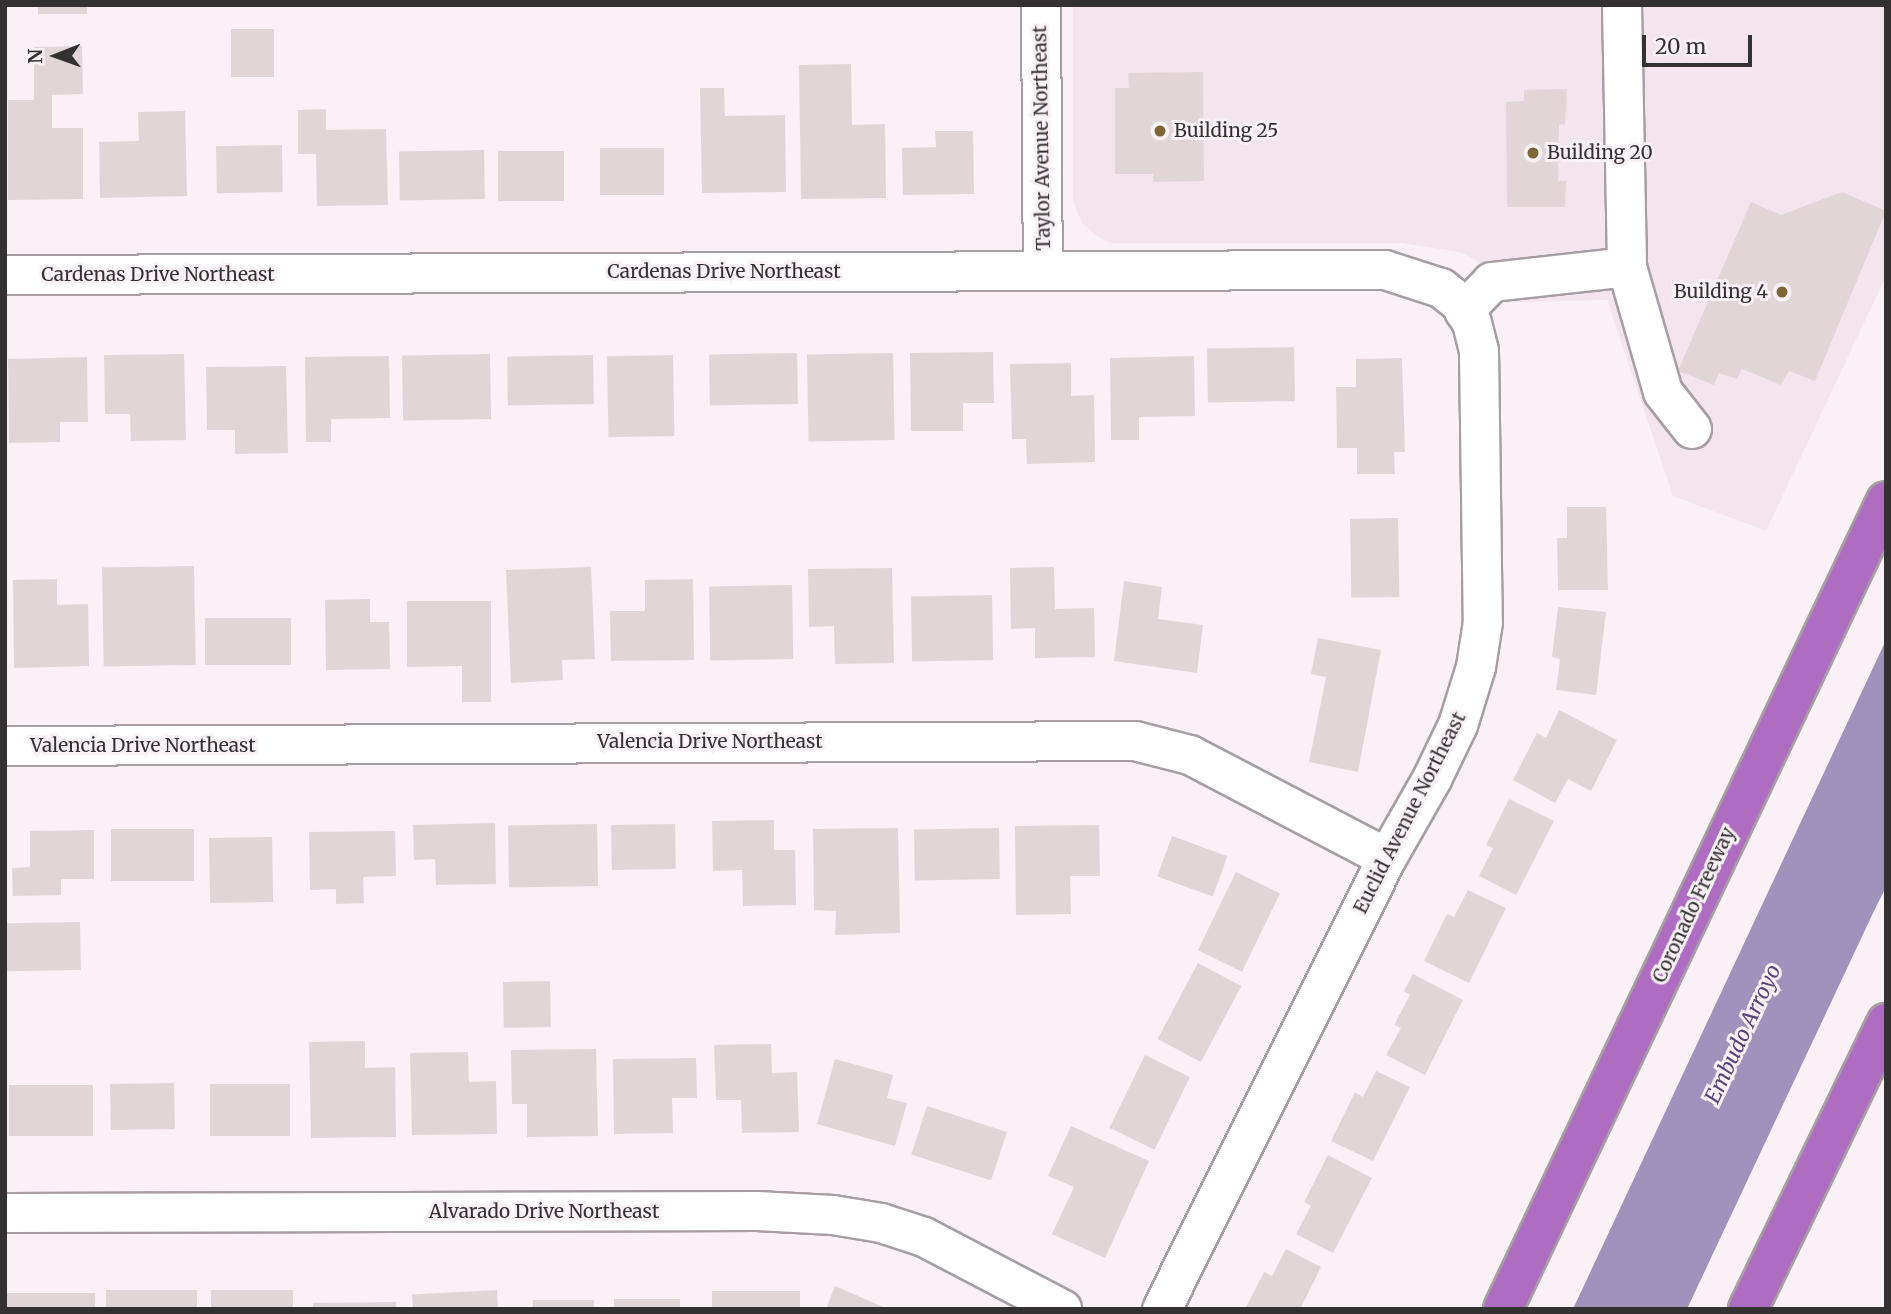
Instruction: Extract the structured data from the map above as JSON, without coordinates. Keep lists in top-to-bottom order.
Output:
{
  "streets": {
    "highway": ["Coronado Freeway"],
    "street": [
      "Taylor Avenue Northeast",
      "Cardenas Drive Northeast",
      "Valencia Drive Northeast",
      "Euclid Avenue Northeast",
      "Alvarado Drive Northeast"
    ]
  },
  "crossings": [
    ["Taylor Avenue Northeast", "Cardenas Drive Northeast"],
    ["Cardenas Drive Northeast", "Euclid Avenue Northeast"],
    ["Valencia Drive Northeast", "Euclid Avenue Northeast"]
  ],
  "water": ["Embudo Arroyo"],
  "places": ["Building 25", "Building 20", "Building 4"],
  "scale_bar": "20 m",
  "north": "left"
}
